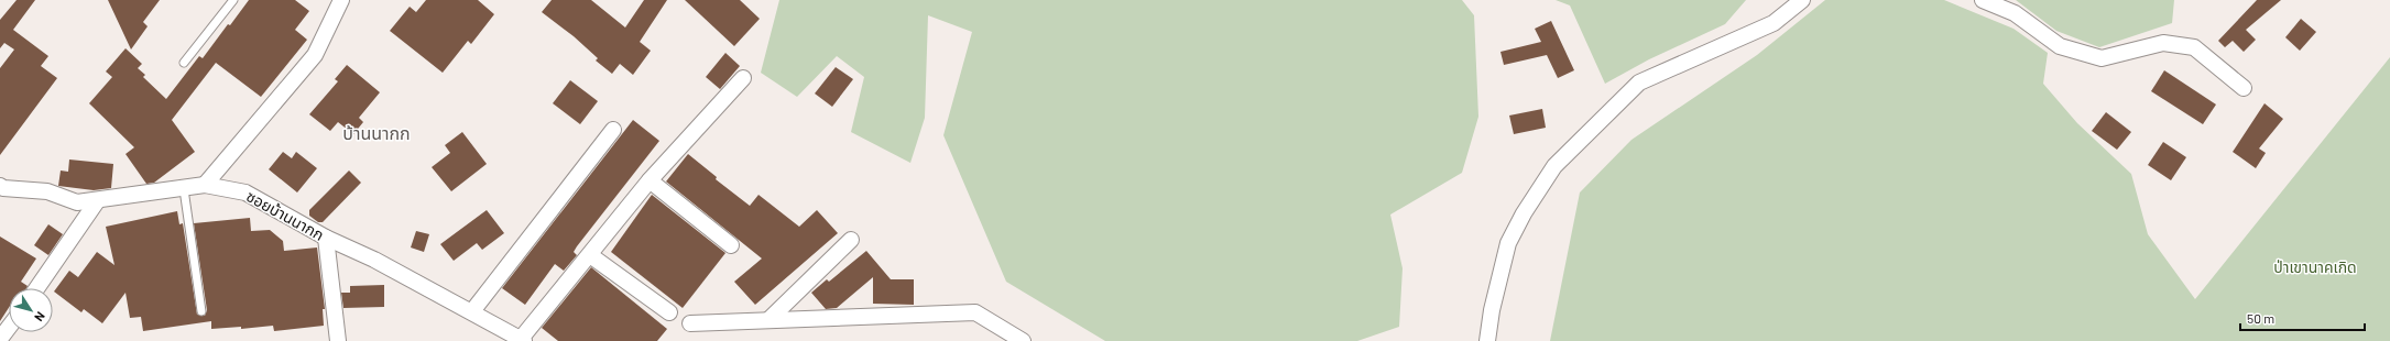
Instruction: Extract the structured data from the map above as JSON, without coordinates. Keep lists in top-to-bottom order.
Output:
{
  "streets": {
    "street": ["ซอยบ้านนากก"]
  },
  "districts": ["บ้านนากก"],
  "parks": ["ป่าเขานาคเกิด"],
  "scale_bar": "50 m",
  "north": "bottom right"
}
